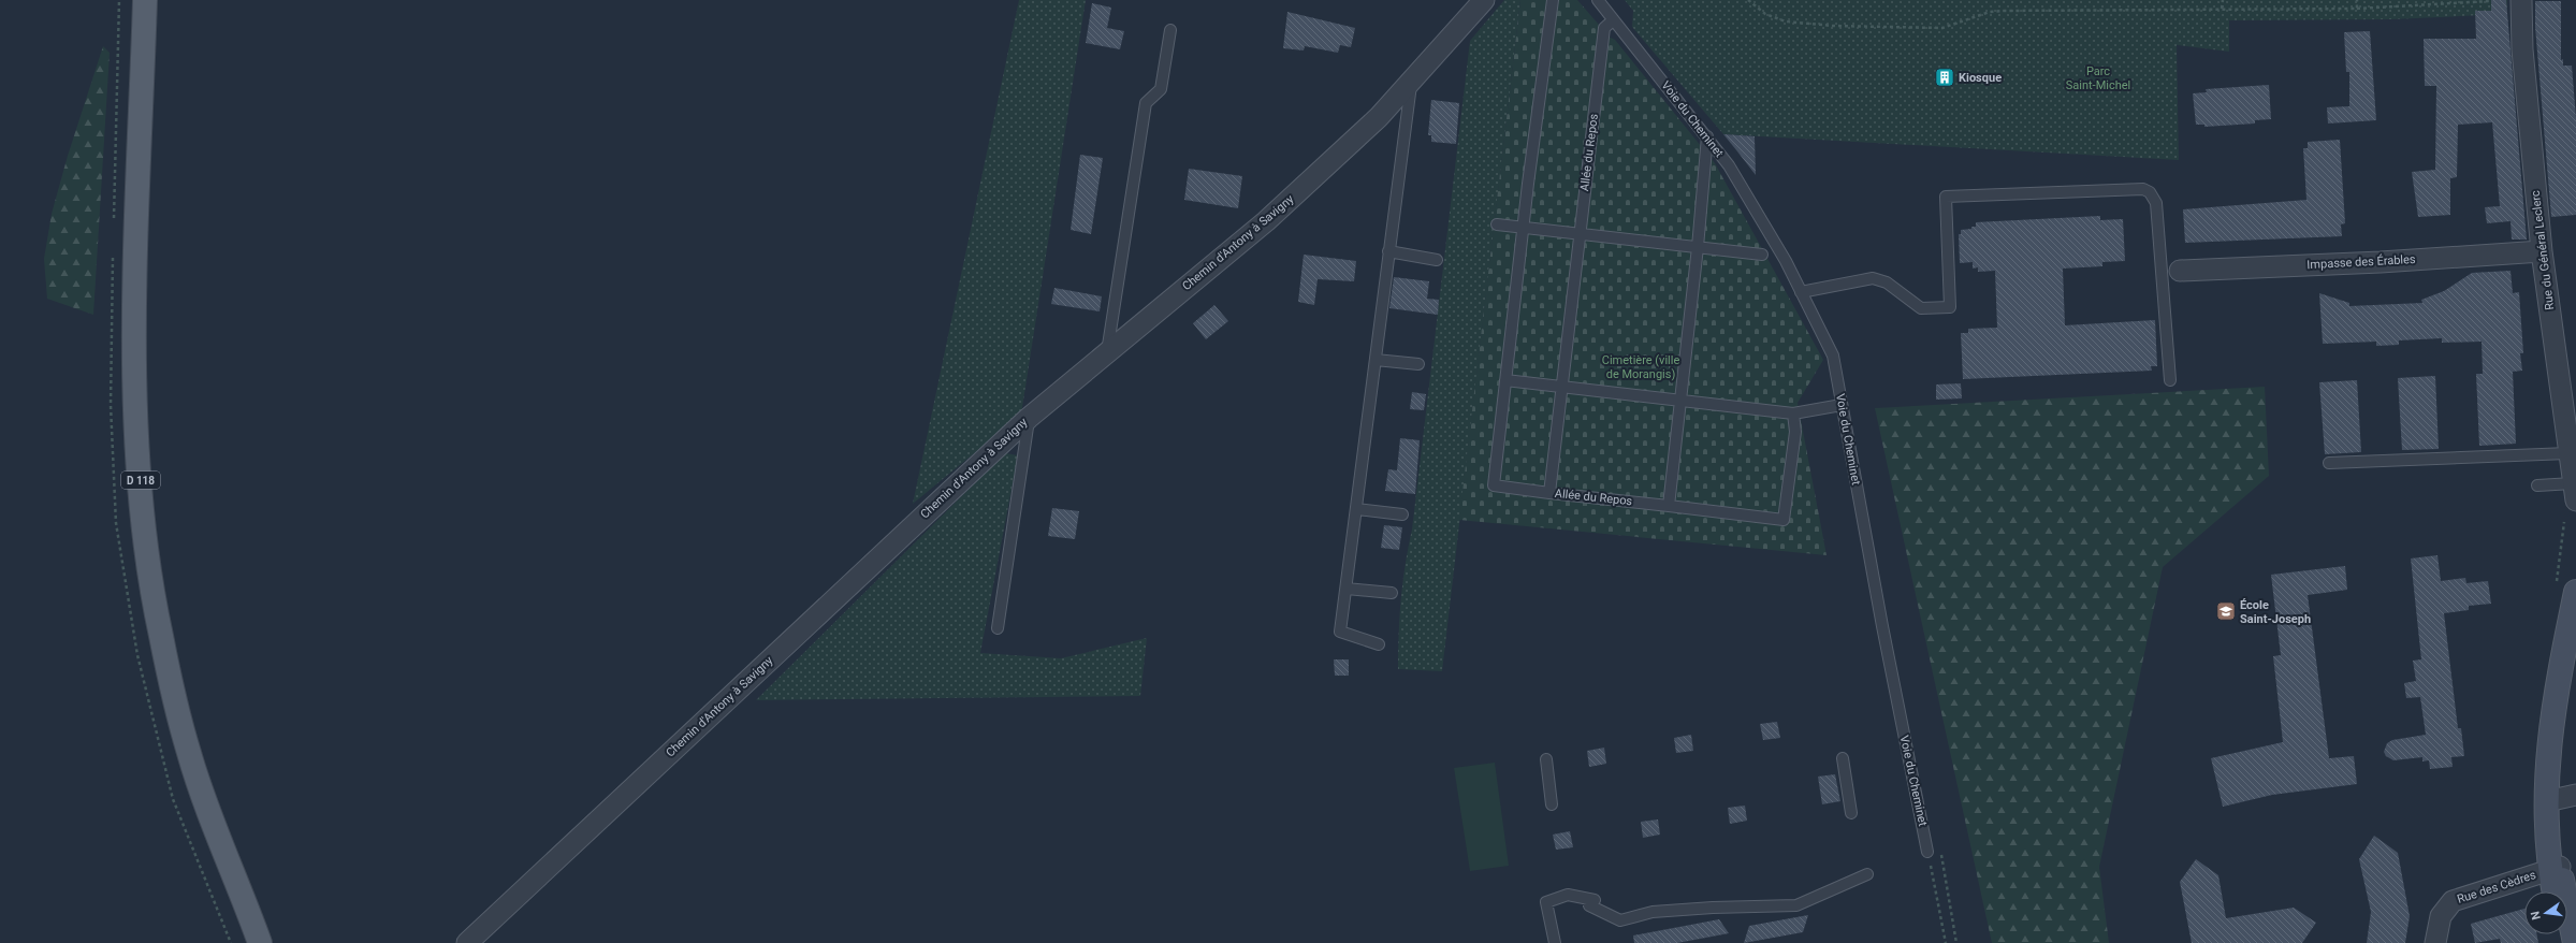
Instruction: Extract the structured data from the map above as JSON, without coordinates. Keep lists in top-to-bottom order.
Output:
{
  "streets": {
    "main road": ["D 118"],
    "street": [
      "Chemin d'Antony à Savigny",
      "Rue du Général Leclerc",
      "Impasse des Érables",
      "Rue des Cèdres"
    ],
    "lane": ["Voie du Cheminet", "Allée du Repos"]
  },
  "crossings": [
    ["Voie du Cheminet", "Allée du Repos"],
    ["Rue du Général Leclerc", "Impasse des Érables"]
  ],
  "parks": ["Parc Saint-Michel", "Cimetière (ville de Morangis)"],
  "places": {
    "building": ["Kiosque"],
    "school or university": ["École Saint-Joseph"]
  },
  "north": "left"
}
